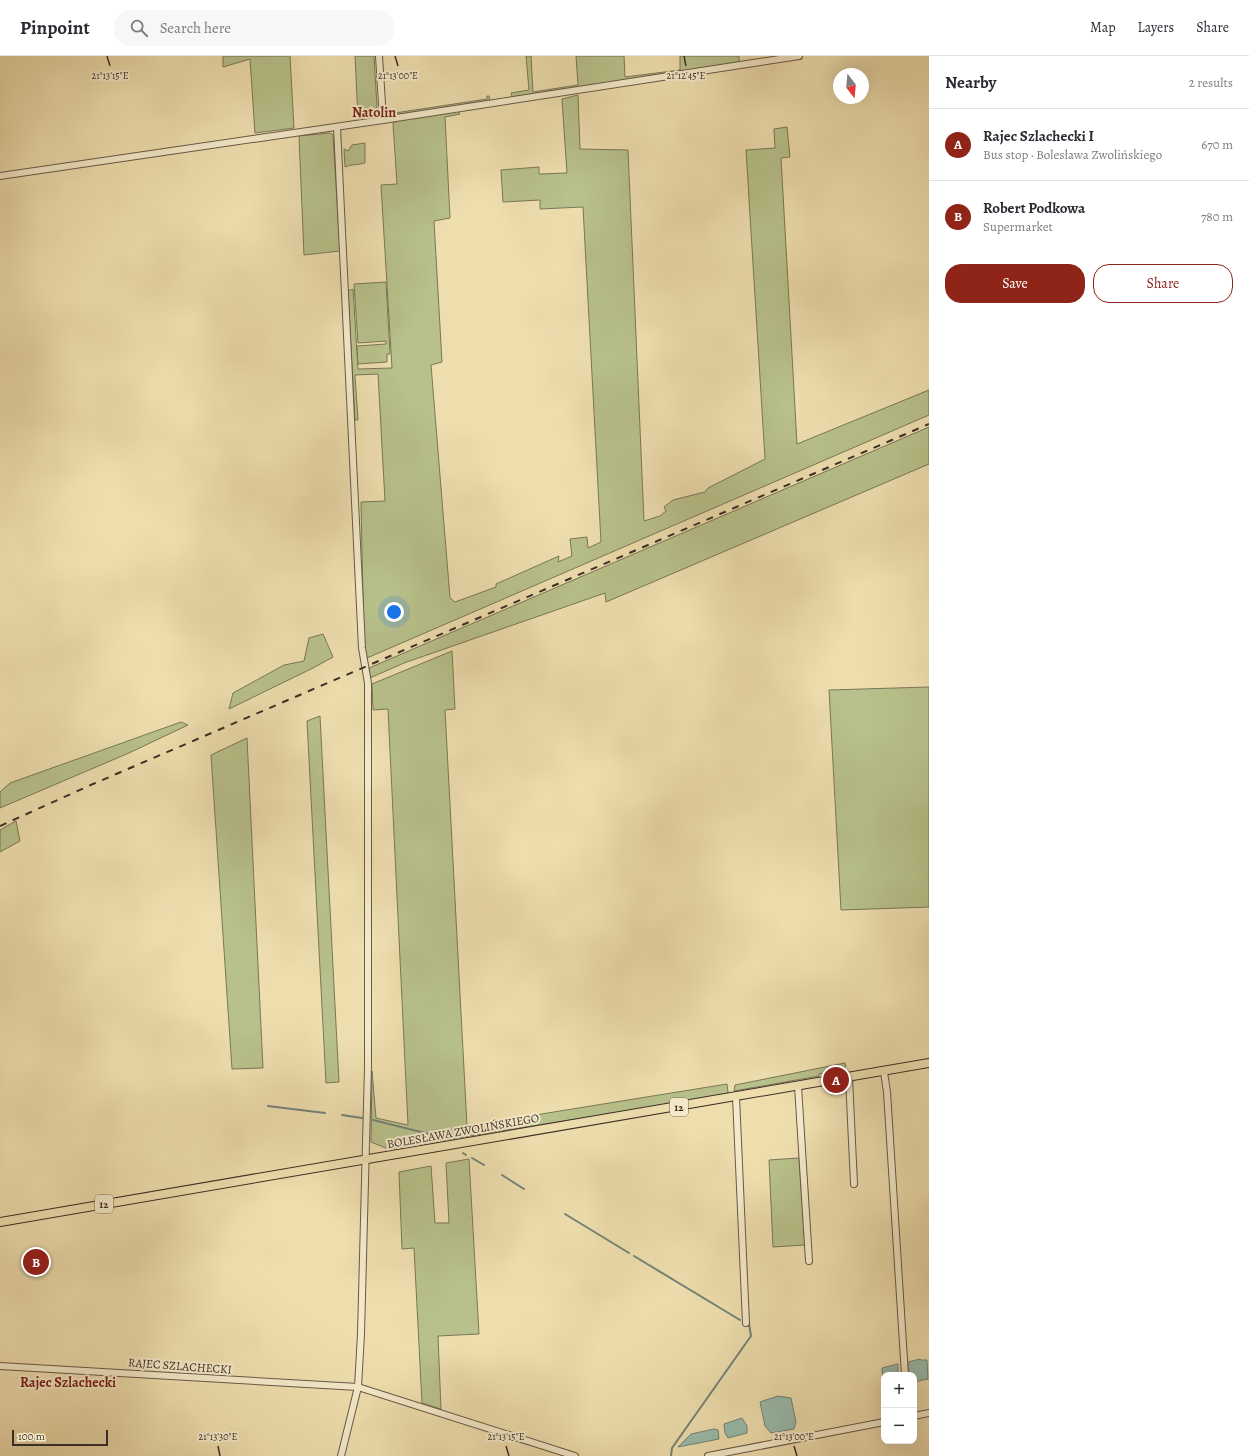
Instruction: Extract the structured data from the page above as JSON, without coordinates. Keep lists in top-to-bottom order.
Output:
{
  "streets": {
    "main road": ["12", "BOLESŁAWA ZWOLIŃSKIEGO"],
    "street": ["RAJEC SZLACHECKI"]
  },
  "districts": ["Natolin", "Rajec Szlachecki"],
  "scale_bar": "100 m",
  "north": "bottom",
  "page": {
    "header": "Pinpoint",
    "search": "Search here",
    "nav": ["Map", "Layers", "Share"],
    "heading": ["Nearby", "2 results"],
    "list": [
      {
        "mark": "A",
        "name": "Rajec Szlachecki I",
        "note": "Bus stop · Bolesława Zwolińskiego",
        "value": "670 m"
      },
      {
        "mark": "B",
        "name": "Robert Podkowa",
        "note": "Supermarket",
        "value": "780 m"
      }
    ],
    "buttons": ["Save", "Share"],
    "pins": ["A", "B"],
    "map_buttons": ["+", "−"],
    "scale": "100 m"
  },
  "coordinates": [
    "21°13'15\"E",
    "21°13'00\"E",
    "21°12'45\"E",
    "21°13'30\"E"
  ]
}
